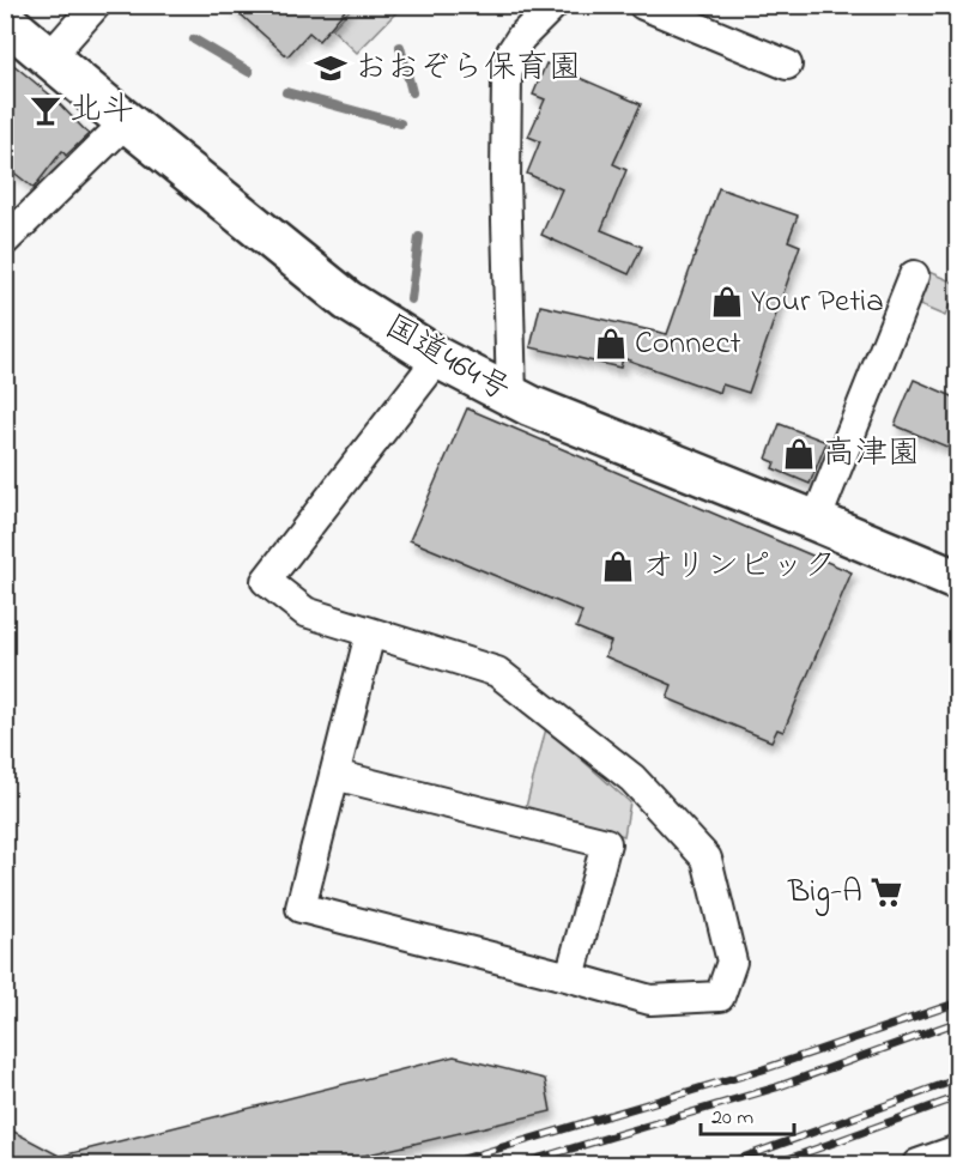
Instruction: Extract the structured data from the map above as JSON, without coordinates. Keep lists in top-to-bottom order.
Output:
{
  "streets": {
    "highway": ["国道464号"]
  },
  "places": {
    "school or university": ["おおぞら保育園"],
    "bar": ["北斗"],
    "shop": [
      "Your Petia",
      "Connect",
      "高津園",
      "オリンピック"
    ],
    "supermarket": ["Big-A"]
  },
  "scale_bar": "20 m"
}
